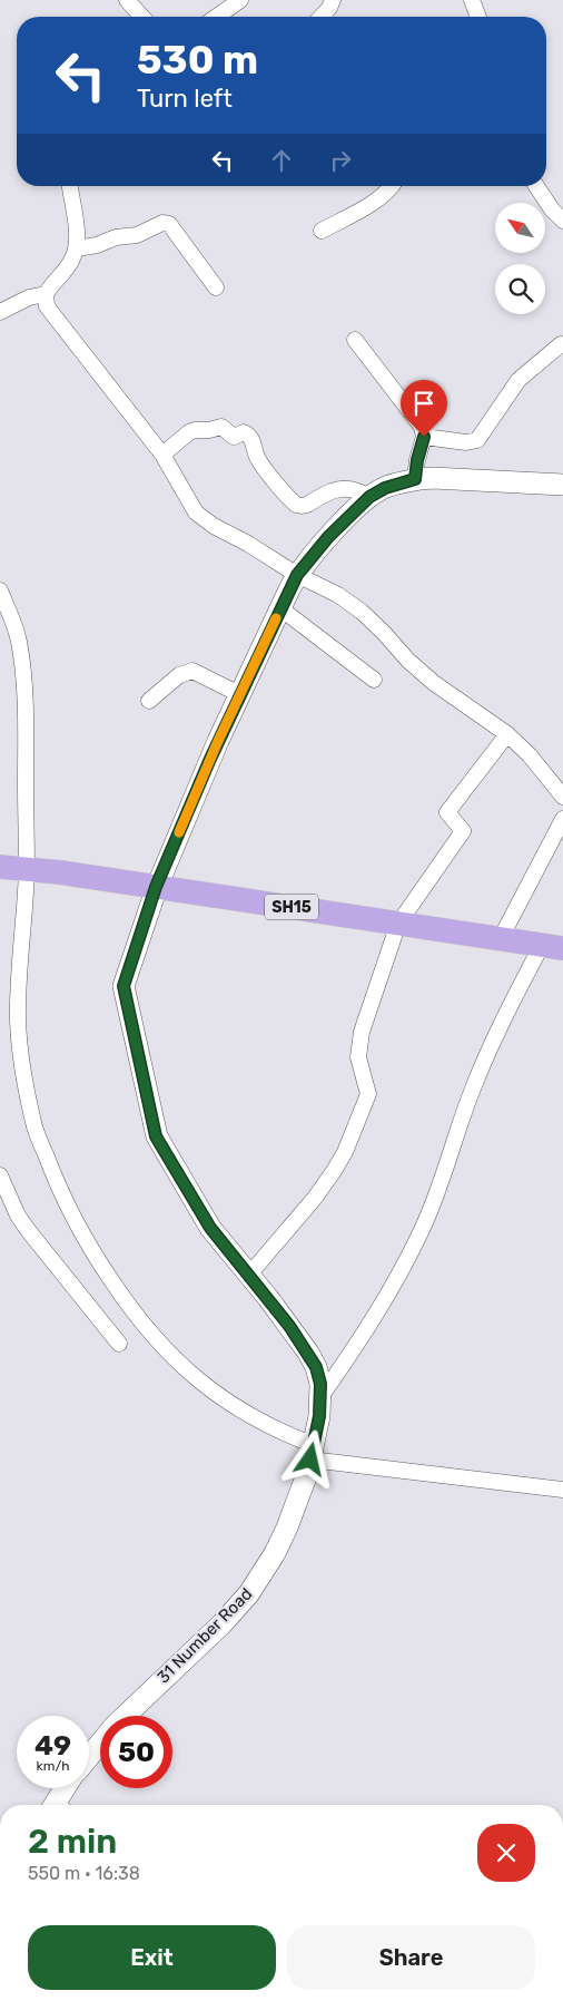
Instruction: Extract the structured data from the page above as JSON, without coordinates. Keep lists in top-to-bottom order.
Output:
{
  "streets": {
    "main road": ["SH15", "31 Number Road"]
  },
  "crossings": [
    ["SH15", "31 Number Road"]
  ],
  "north": "top left",
  "page": {
    "turn": ["530 m", "Turn left"],
    "speed": "49 km/h",
    "limit": "50",
    "heading": ["2 min", "550 m · 16:38"],
    "buttons": ["Exit", "Share"]
  }
}
